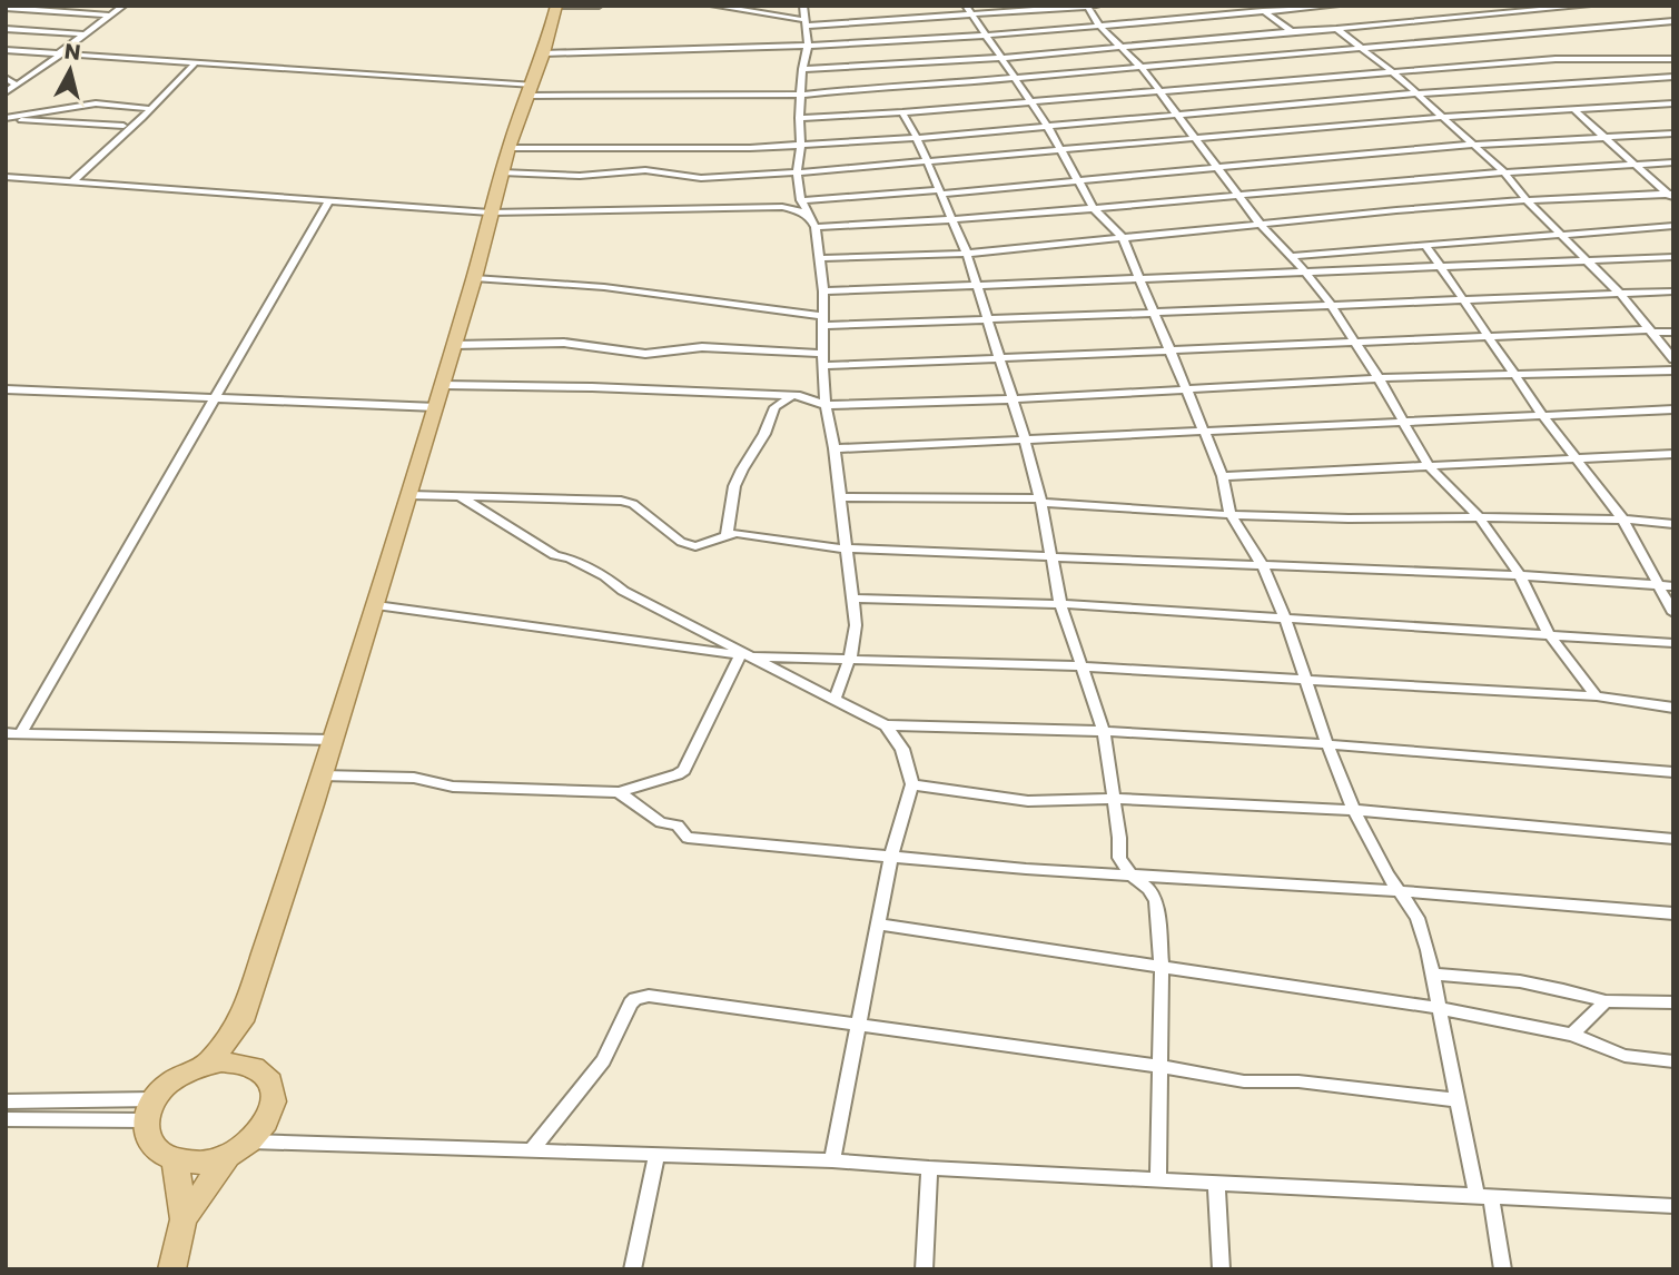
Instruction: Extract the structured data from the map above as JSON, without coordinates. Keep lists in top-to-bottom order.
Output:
{
  "north": "top"
}
